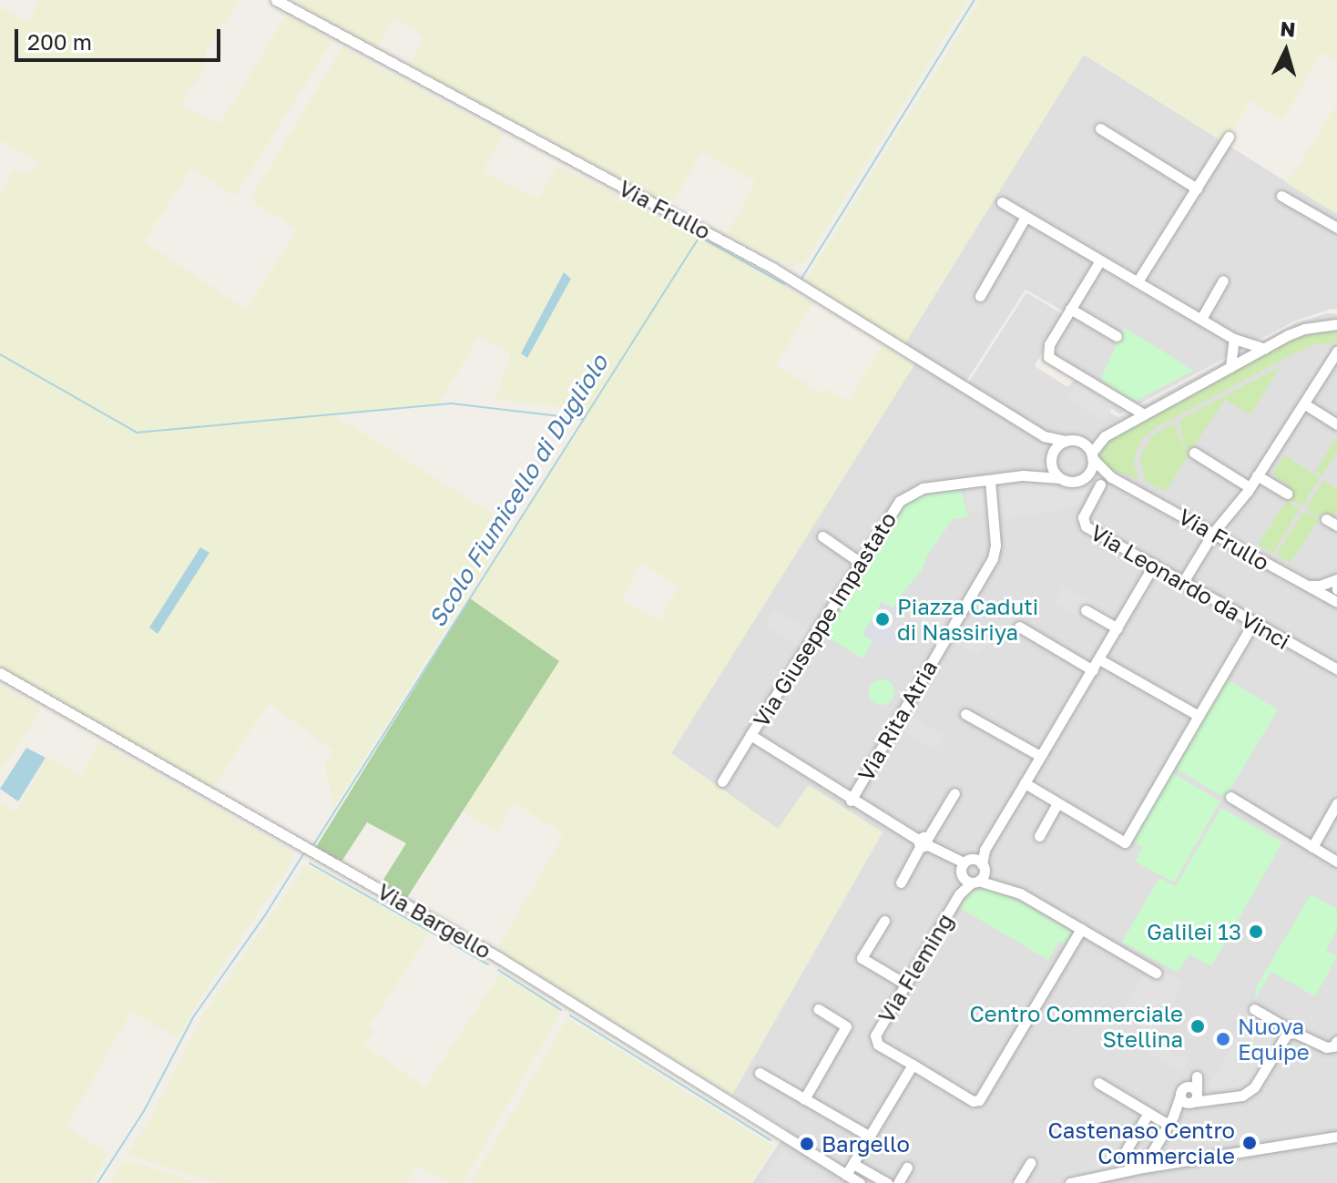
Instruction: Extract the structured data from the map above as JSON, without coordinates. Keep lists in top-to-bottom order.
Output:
{
  "streets": {
    "street": [
      "Via Frullo",
      "Via Leonardo da Vinci",
      "Via Giuseppe Impastato",
      "Via Rita Atria",
      "Via Bargello",
      "Via Fleming"
    ]
  },
  "crossings": [
    ["Via Frullo", "Via Giuseppe Impastato"],
    ["Via Giuseppe Impastato", "Via Rita Atria"],
    ["Via Giuseppe Impastato", "Via Fleming"]
  ],
  "water": ["Scolo Fiumicello di Dugliolo"],
  "places": [
    "Piazza Caduti di Nassiriya",
    "Galilei 13",
    "Centro Commerciale Stellina",
    "Nuova Equipe",
    "Castenaso Centro Commerciale",
    "Bargello"
  ],
  "scale_bar": "200 m",
  "north": "top"
}
